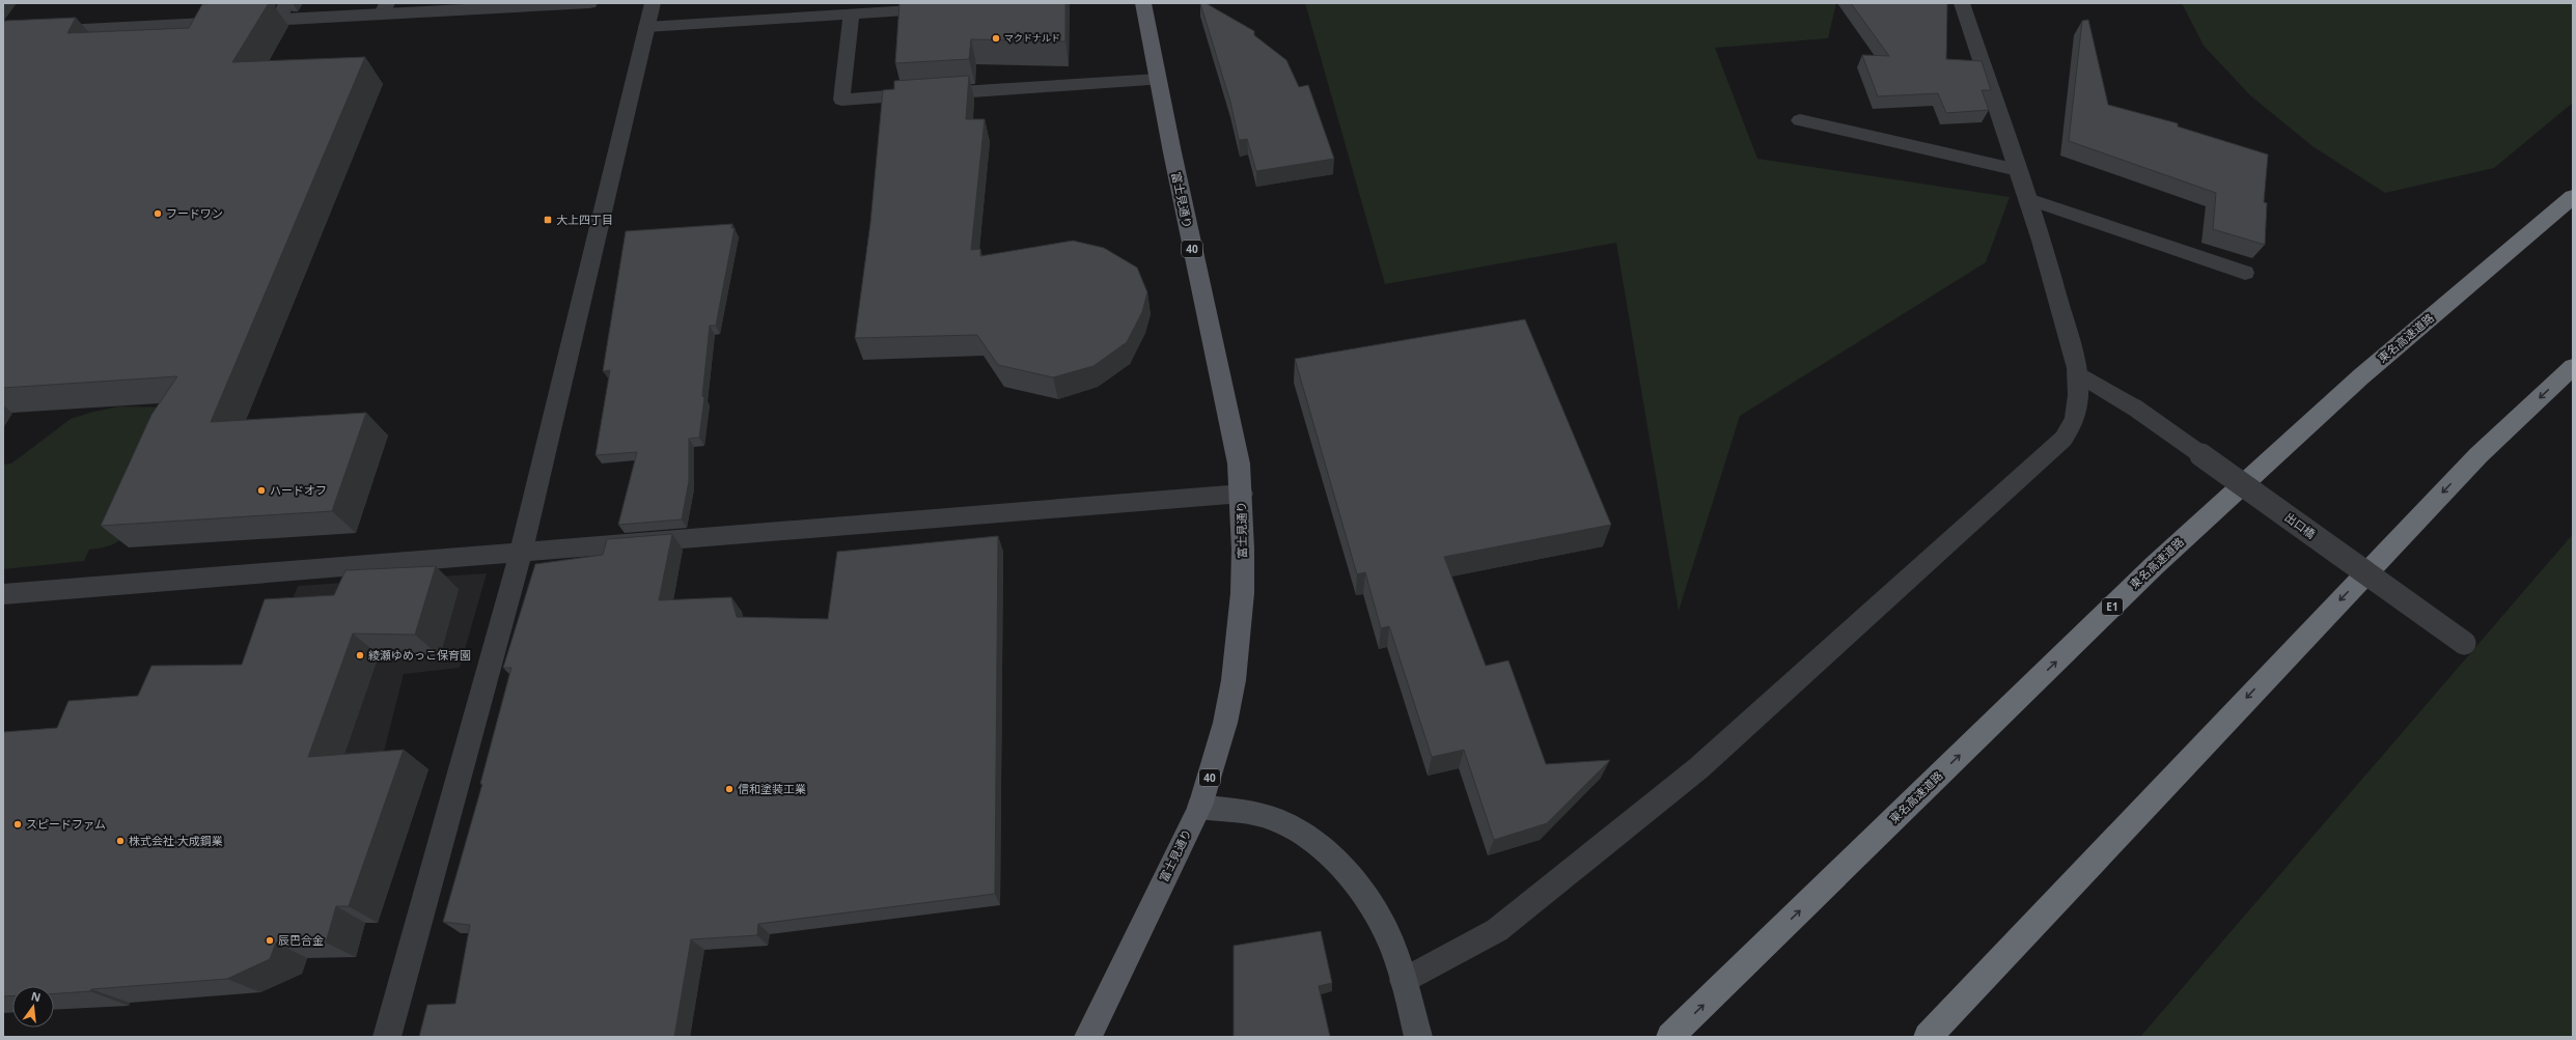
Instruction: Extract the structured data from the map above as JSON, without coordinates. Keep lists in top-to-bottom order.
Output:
{
  "streets": {
    "highway": ["東名高速道路", "E1"],
    "main road": ["富士見通り", "40"],
    "lane": ["出口橋"]
  },
  "places": {
    "other": [
      "マクドナルド",
      "フードワン",
      "ハードオフ",
      "綾瀬ゆめっこ保育園",
      "信和塗装工業",
      "スピードファム",
      "株式会社 大成鋼業",
      "辰巴合金"
    ],
    "transit": ["大上四丁目"]
  },
  "north": "top"
}
